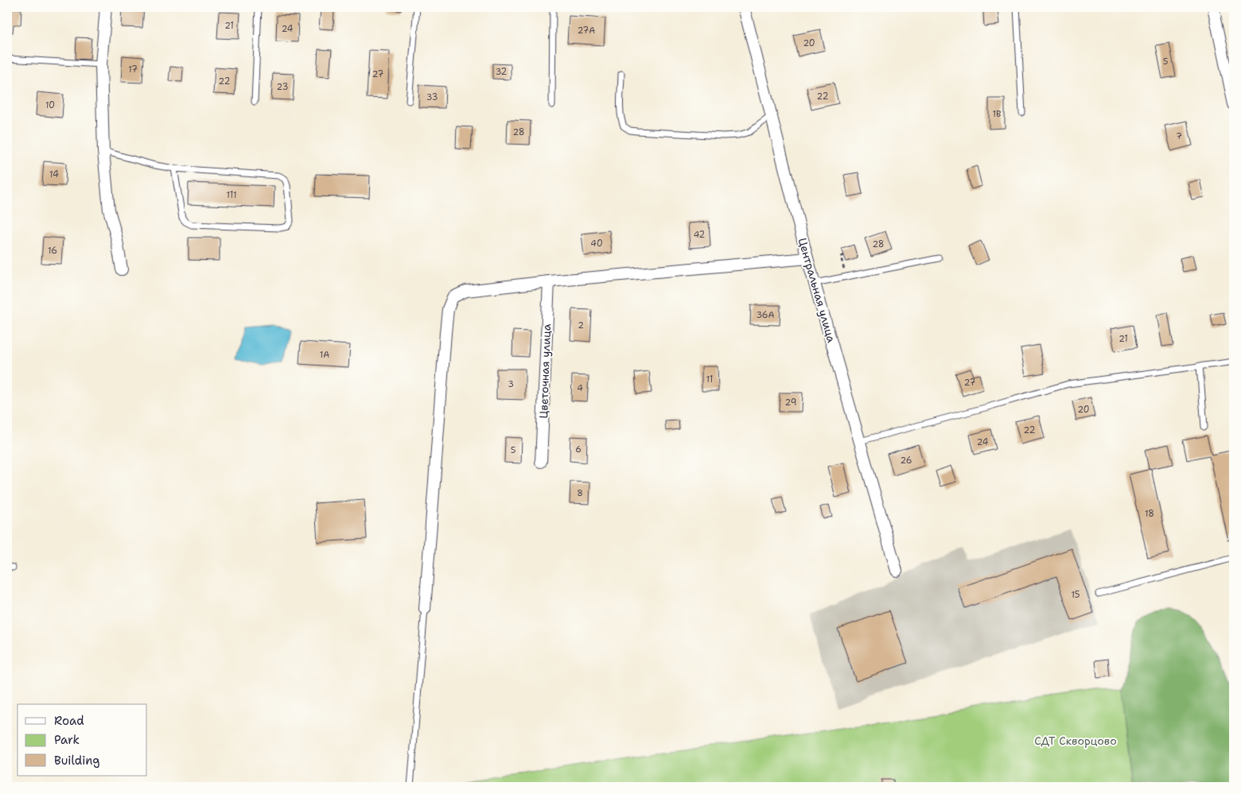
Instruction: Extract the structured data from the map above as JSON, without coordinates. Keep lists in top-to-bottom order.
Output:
{
  "streets": {
    "street": ["Центральная улица", "Цветочная улица"]
  },
  "parks": ["СДТ Скворцово"],
  "house_numbers": [
    "21",
    "24",
    "27А",
    "20",
    "5",
    "17",
    "32",
    "27",
    "22",
    "23",
    "22",
    "33",
    "10",
    "1В",
    "28",
    "7",
    "14",
    "111",
    "42",
    "40",
    "28",
    "16",
    "36А",
    "2",
    "21",
    "1А",
    "11",
    "27",
    "3",
    "4",
    "29",
    "20",
    "22",
    "24",
    "6",
    "5",
    "26",
    "8",
    "18",
    "15"
  ],
  "legend": ["Road", "Park", "Building"]
}
